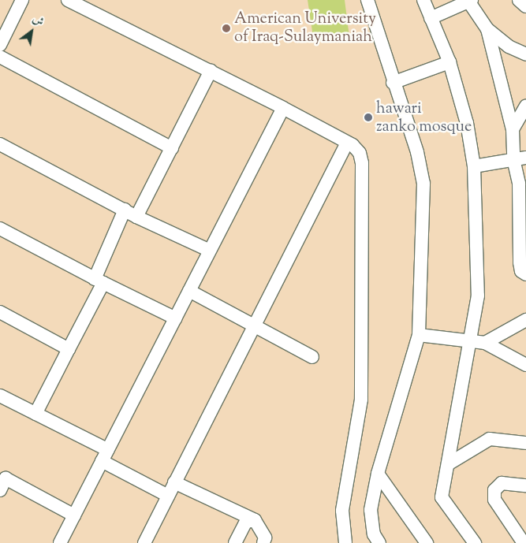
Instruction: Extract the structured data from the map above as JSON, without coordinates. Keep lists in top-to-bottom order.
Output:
{
  "places": ["American University of Iraq-Sulaymaniah", "hawari zanko mosque"],
  "north": "top right"
}
